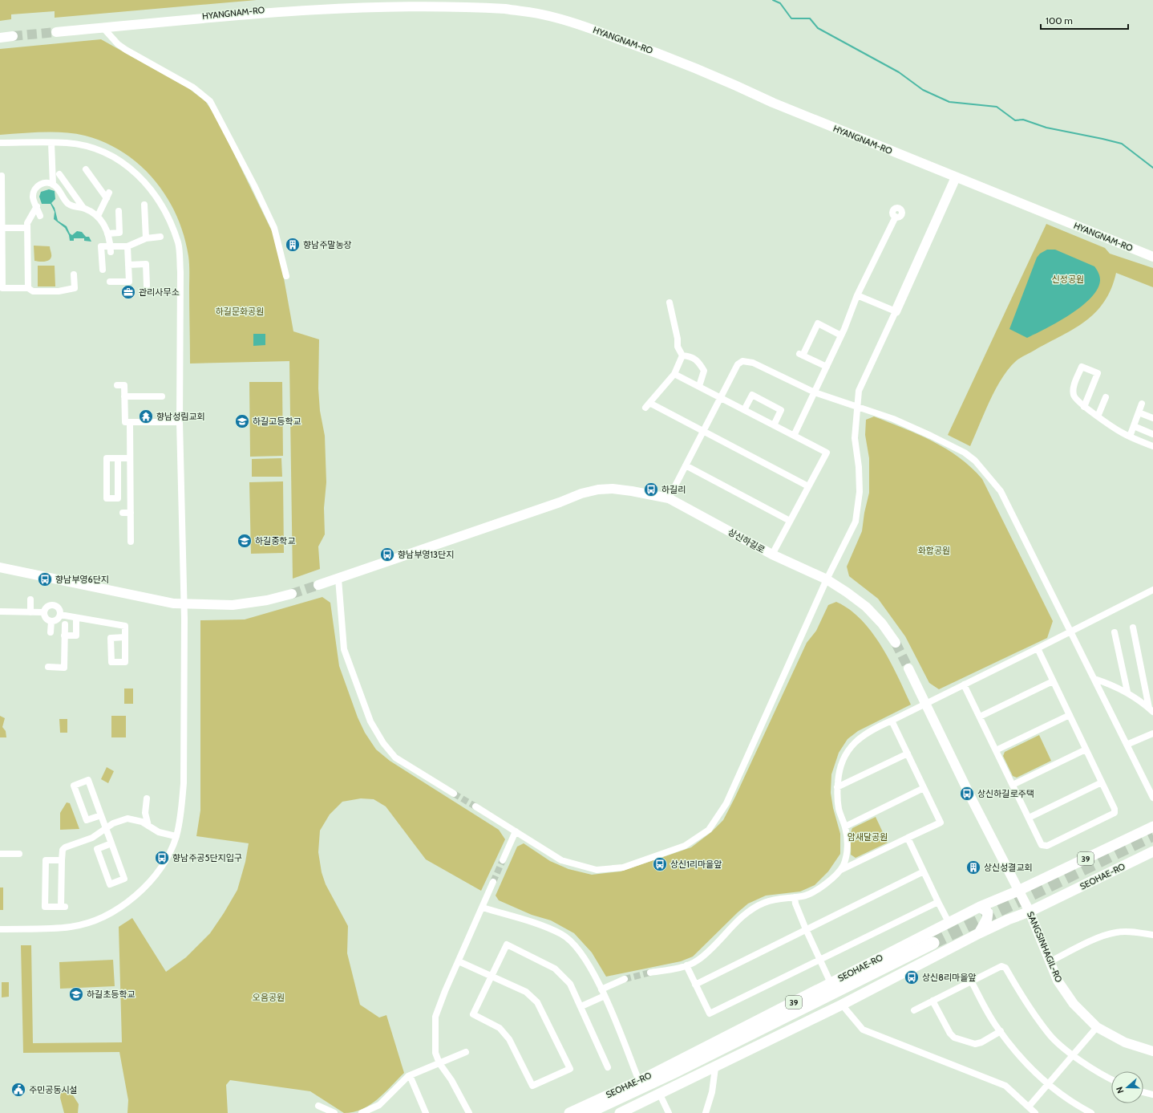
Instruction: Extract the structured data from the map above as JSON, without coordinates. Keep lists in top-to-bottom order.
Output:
{
  "streets": {
    "highway": ["39", "SEOHAE-RO"],
    "street": ["HYANGNAM-RO", "상신하길로", "SANGSINHAGIL-RO"]
  },
  "crossings": [
    ["SEOHAE-RO", "SANGSINHAGIL-RO"]
  ],
  "parks": [
    "신정공원",
    "하길문화공원",
    "화합공원",
    "암새달공원",
    "오음공원"
  ],
  "places": {
    "building": ["향남주말농장", "상신성결교회"],
    "office": ["관리사무소"],
    "temple": ["향남성림교회"],
    "school or university": ["하길고등학교", "하길중학교", "하길초등학교"],
    "bus stop": [
      "하길리",
      "향남부영13단지",
      "향남부영6단지",
      "상신하길로주택",
      "향남주공5단지입구",
      "상신1리마을앞",
      "상신8리마을앞"
    ],
    "public building": ["주민공동시설"]
  },
  "scale_bar": "100 m",
  "north": "left"
}
